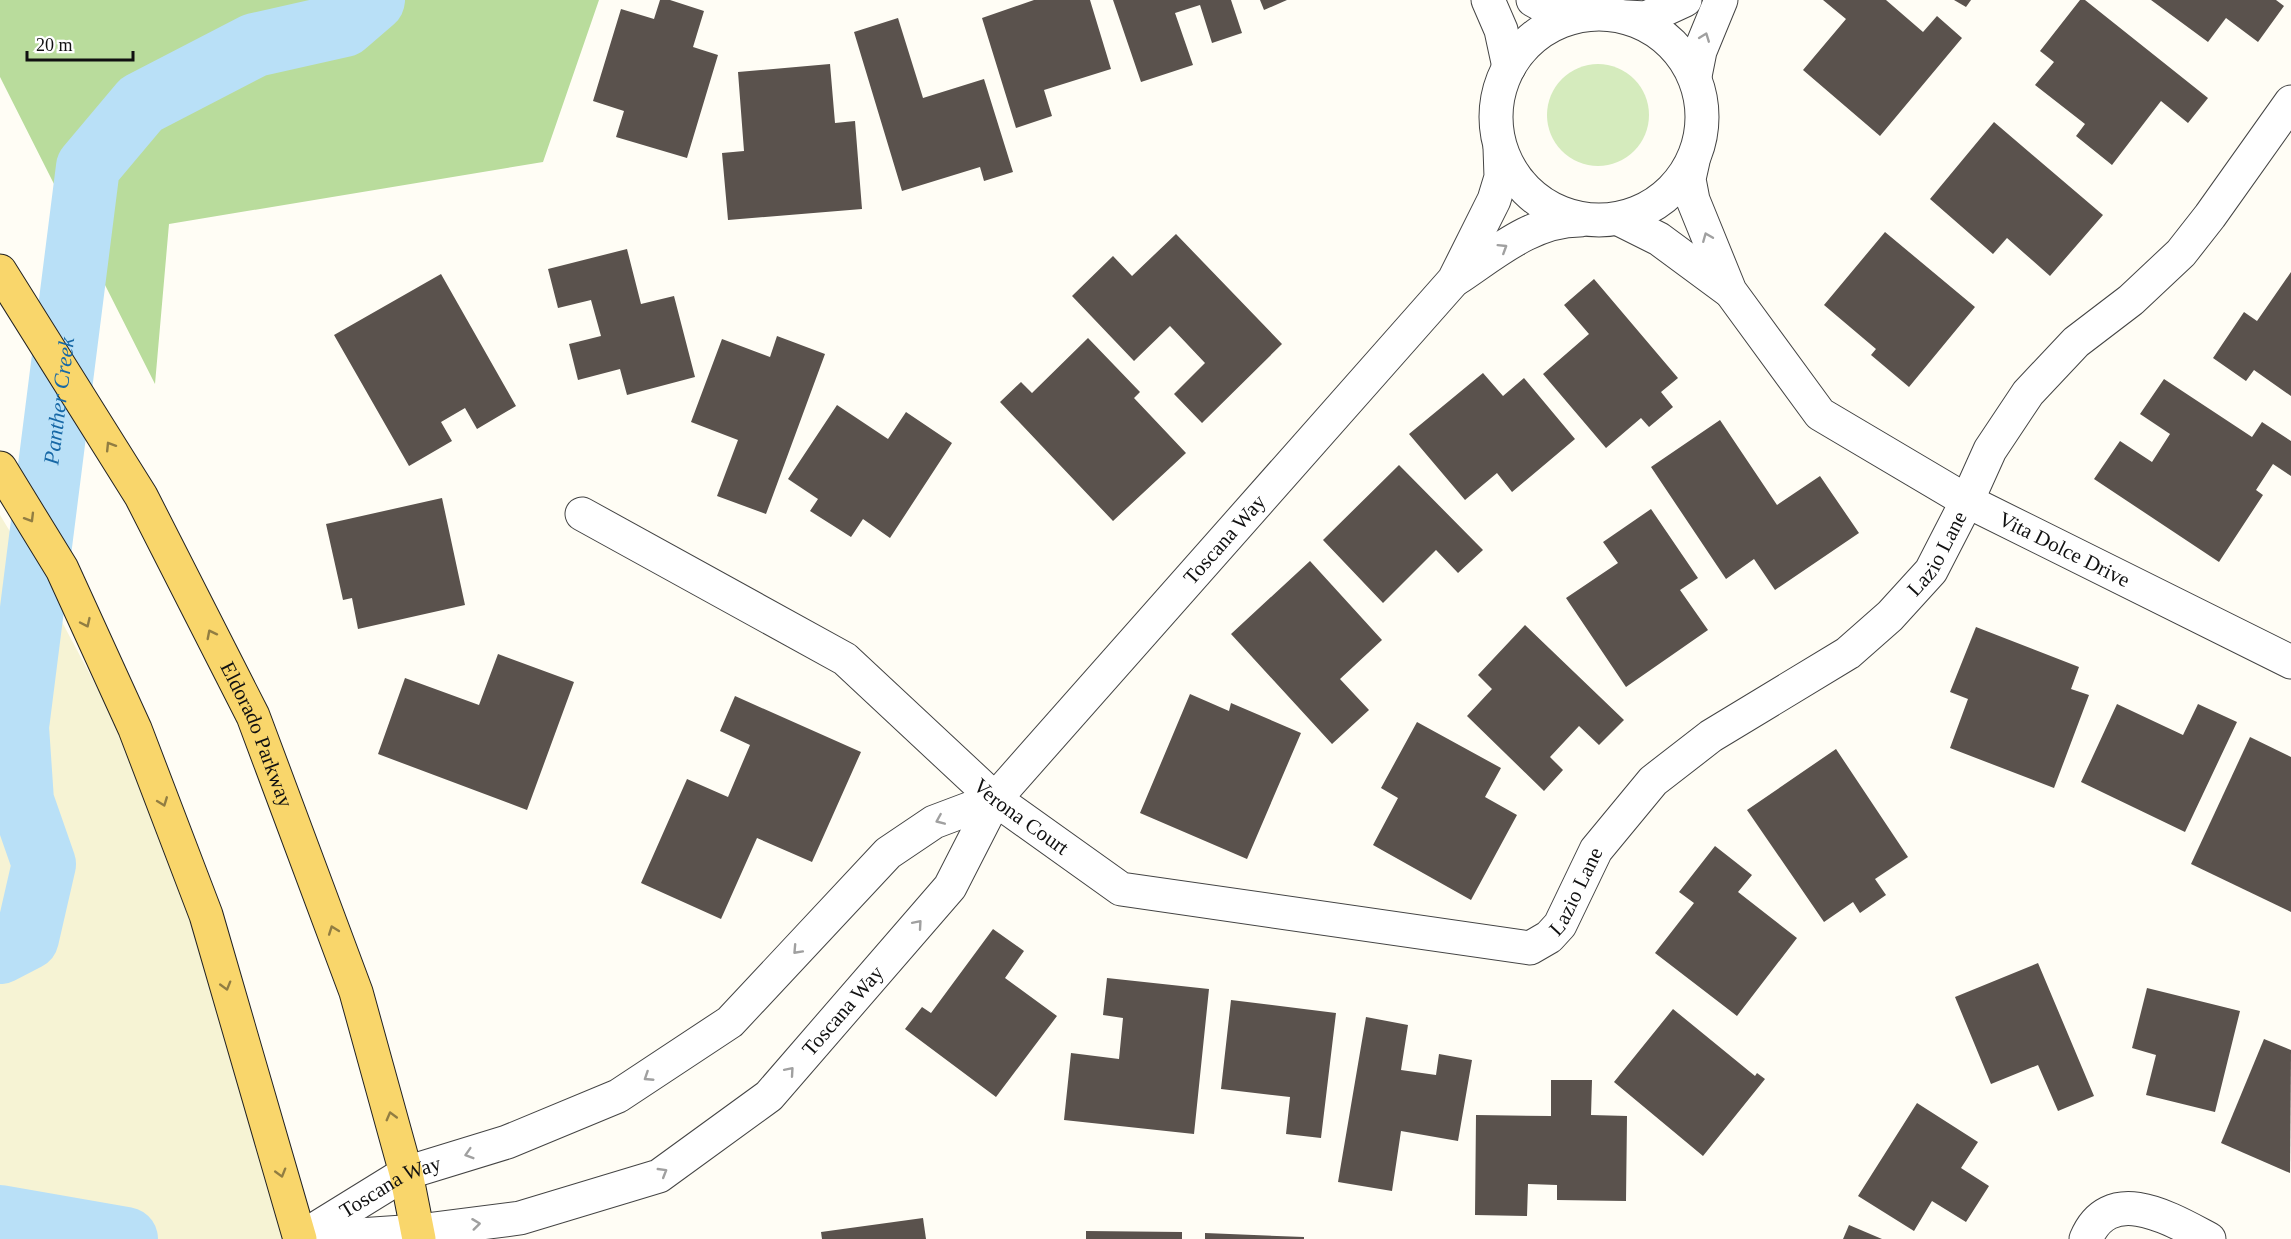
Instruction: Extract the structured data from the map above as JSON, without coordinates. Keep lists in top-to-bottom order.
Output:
{
  "streets": {
    "main road": ["Eldorado Parkway"],
    "street": [
      "Toscana Way",
      "Vita Dolce Drive",
      "Lazio Lane",
      "Verona Court"
    ]
  },
  "crossings": [
    ["Toscana Way", "Vita Dolce Drive"],
    ["Toscana Way", "Eldorado Parkway"],
    ["Toscana Way", "Verona Court"],
    ["Vita Dolce Drive", "Lazio Lane"],
    ["Lazio Lane", "Verona Court"]
  ],
  "water": ["Panther Creek"],
  "scale_bar": "20 m"
}
